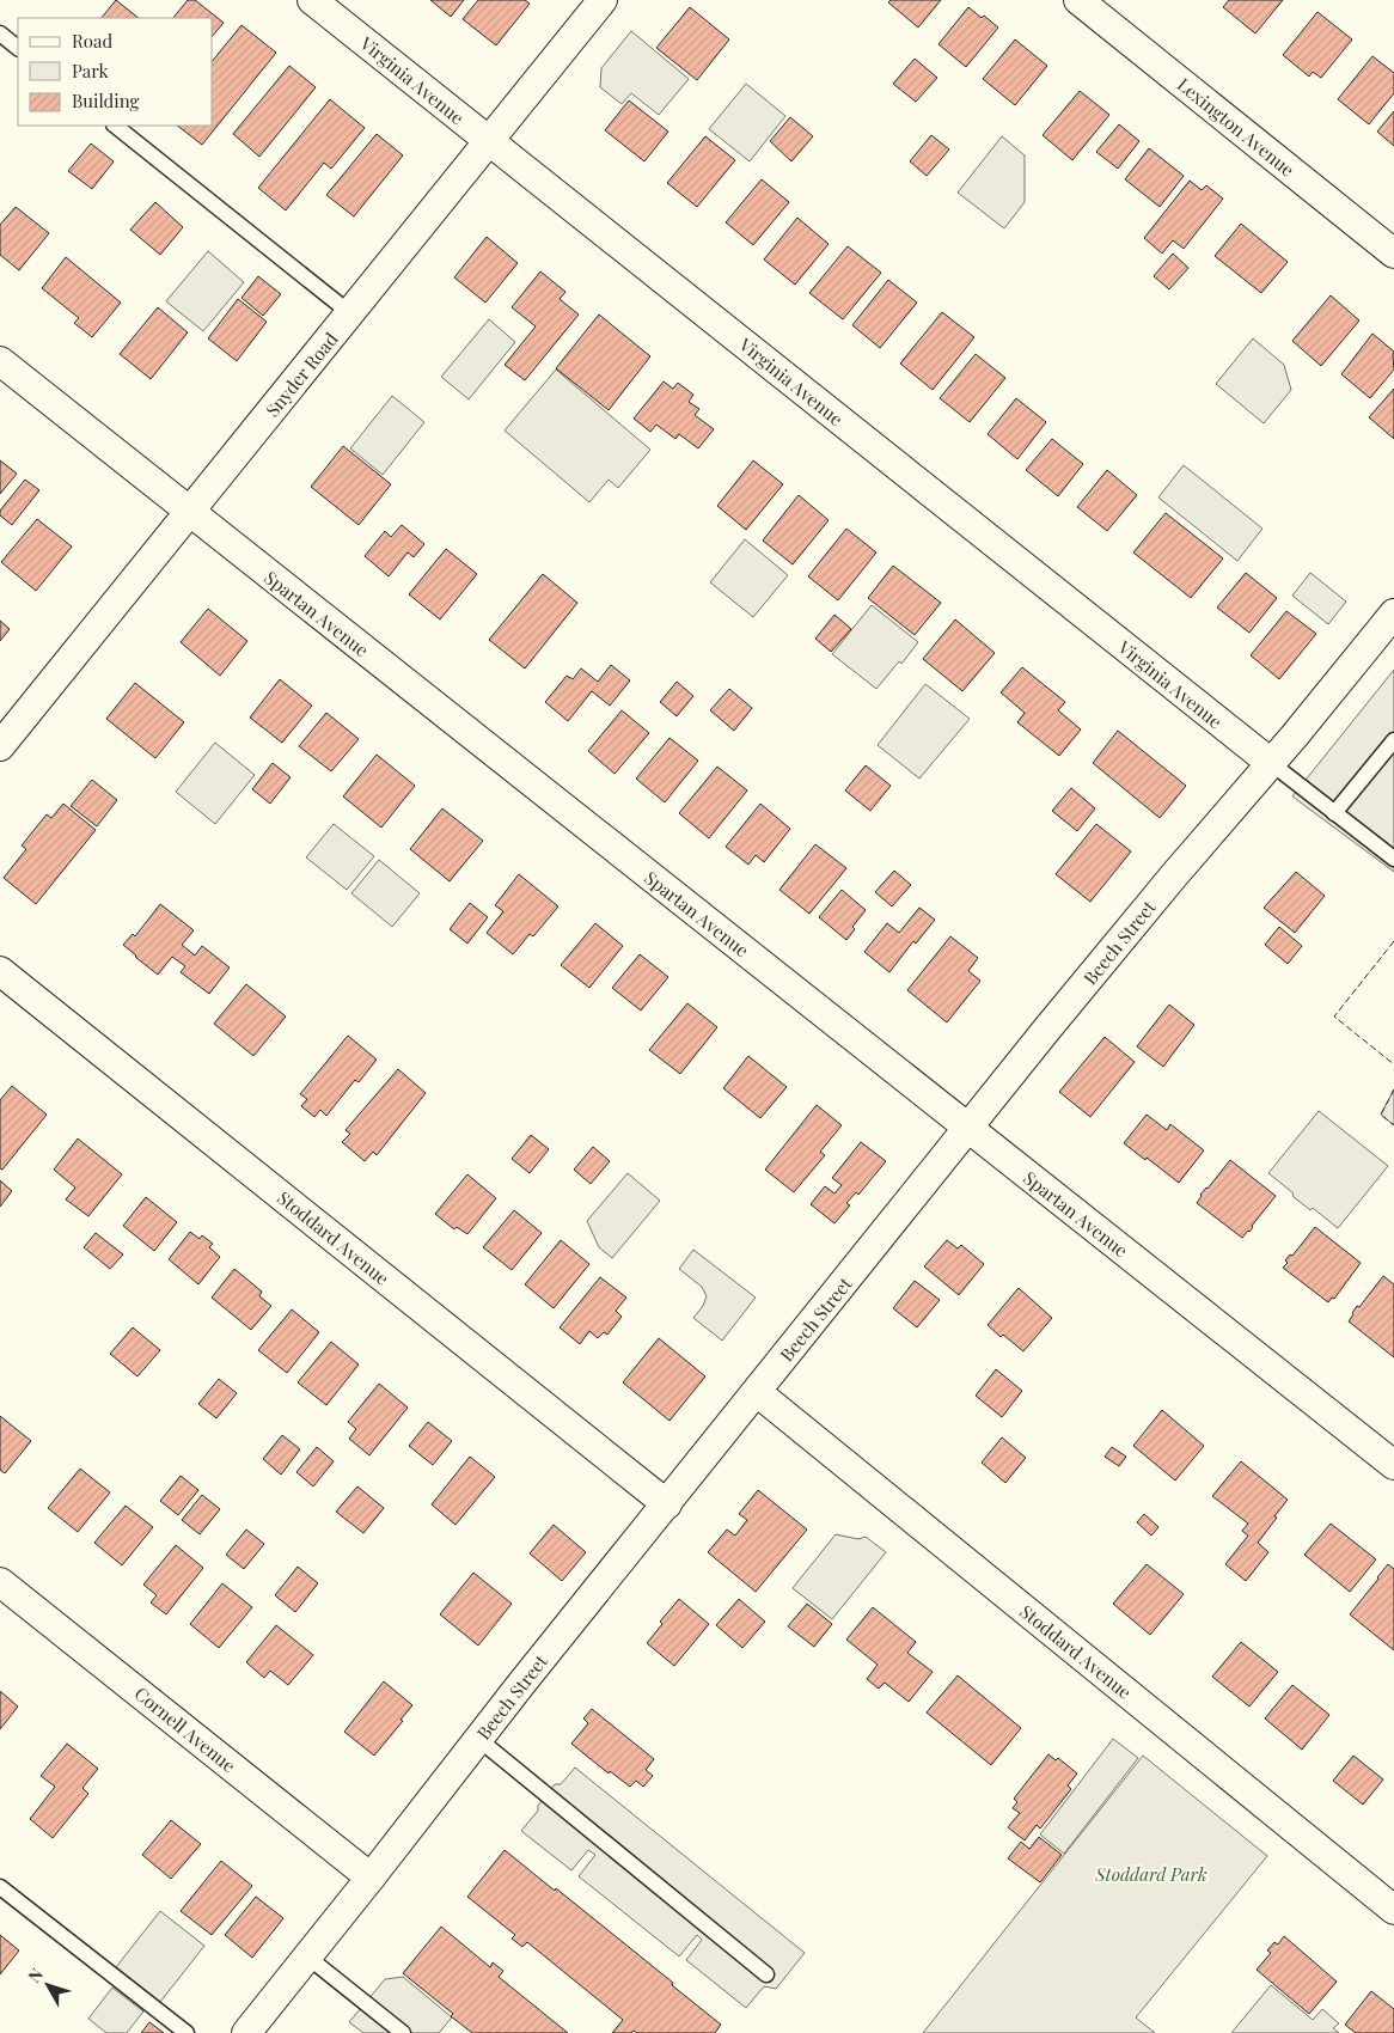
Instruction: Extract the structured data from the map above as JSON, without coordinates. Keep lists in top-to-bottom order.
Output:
{
  "streets": {
    "street": [
      "Virginia Avenue",
      "Lexington Avenue",
      "Snyder Road",
      "Spartan Avenue",
      "Beech Street",
      "Stoddard Avenue",
      "Cornell Avenue"
    ]
  },
  "crossings": [
    ["Virginia Avenue", "Snyder Road"],
    ["Virginia Avenue", "Beech Street"],
    ["Snyder Road", "Spartan Avenue"],
    ["Spartan Avenue", "Beech Street"],
    ["Beech Street", "Stoddard Avenue"],
    ["Beech Street", "Cornell Avenue"]
  ],
  "parks": ["Stoddard Park"],
  "legend": ["Road", "Park", "Building"],
  "north": "top left"
}
